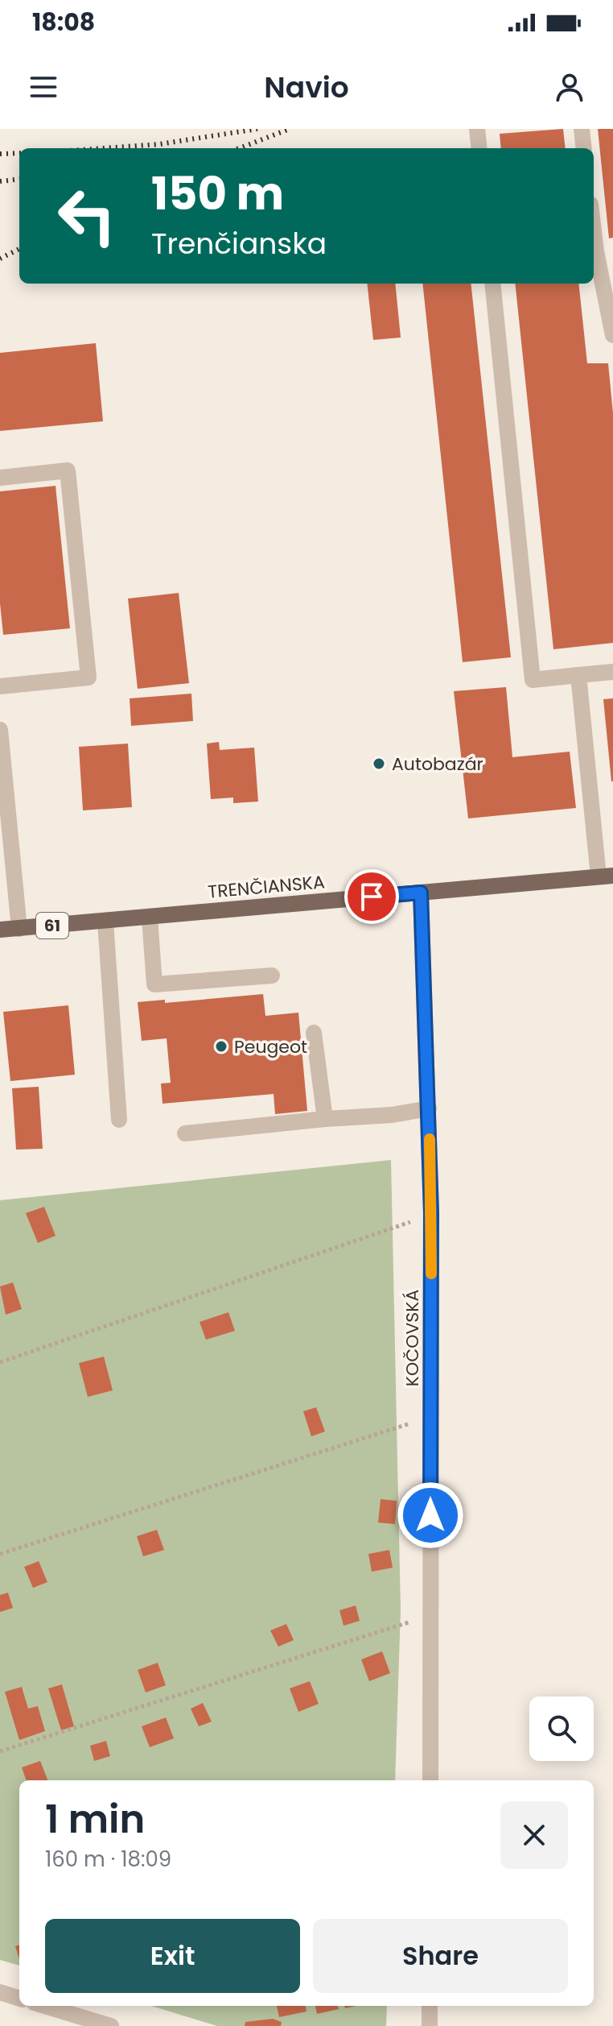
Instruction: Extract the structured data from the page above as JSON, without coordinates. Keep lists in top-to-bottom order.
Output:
{
  "streets": {
    "main road": ["TRENČIANSKA", "61"],
    "street": ["KOČOVSKÁ"]
  },
  "crossings": [
    ["TRENČIANSKA", "KOČOVSKÁ"]
  ],
  "places": ["Autobazár", "Peugeot"],
  "page": {
    "status": "18:08",
    "header": "Navio",
    "turn": ["150 m", "Trenčianska"],
    "heading": ["1 min", "160 m · 18:09"],
    "buttons": ["Exit", "Share"]
  }
}
